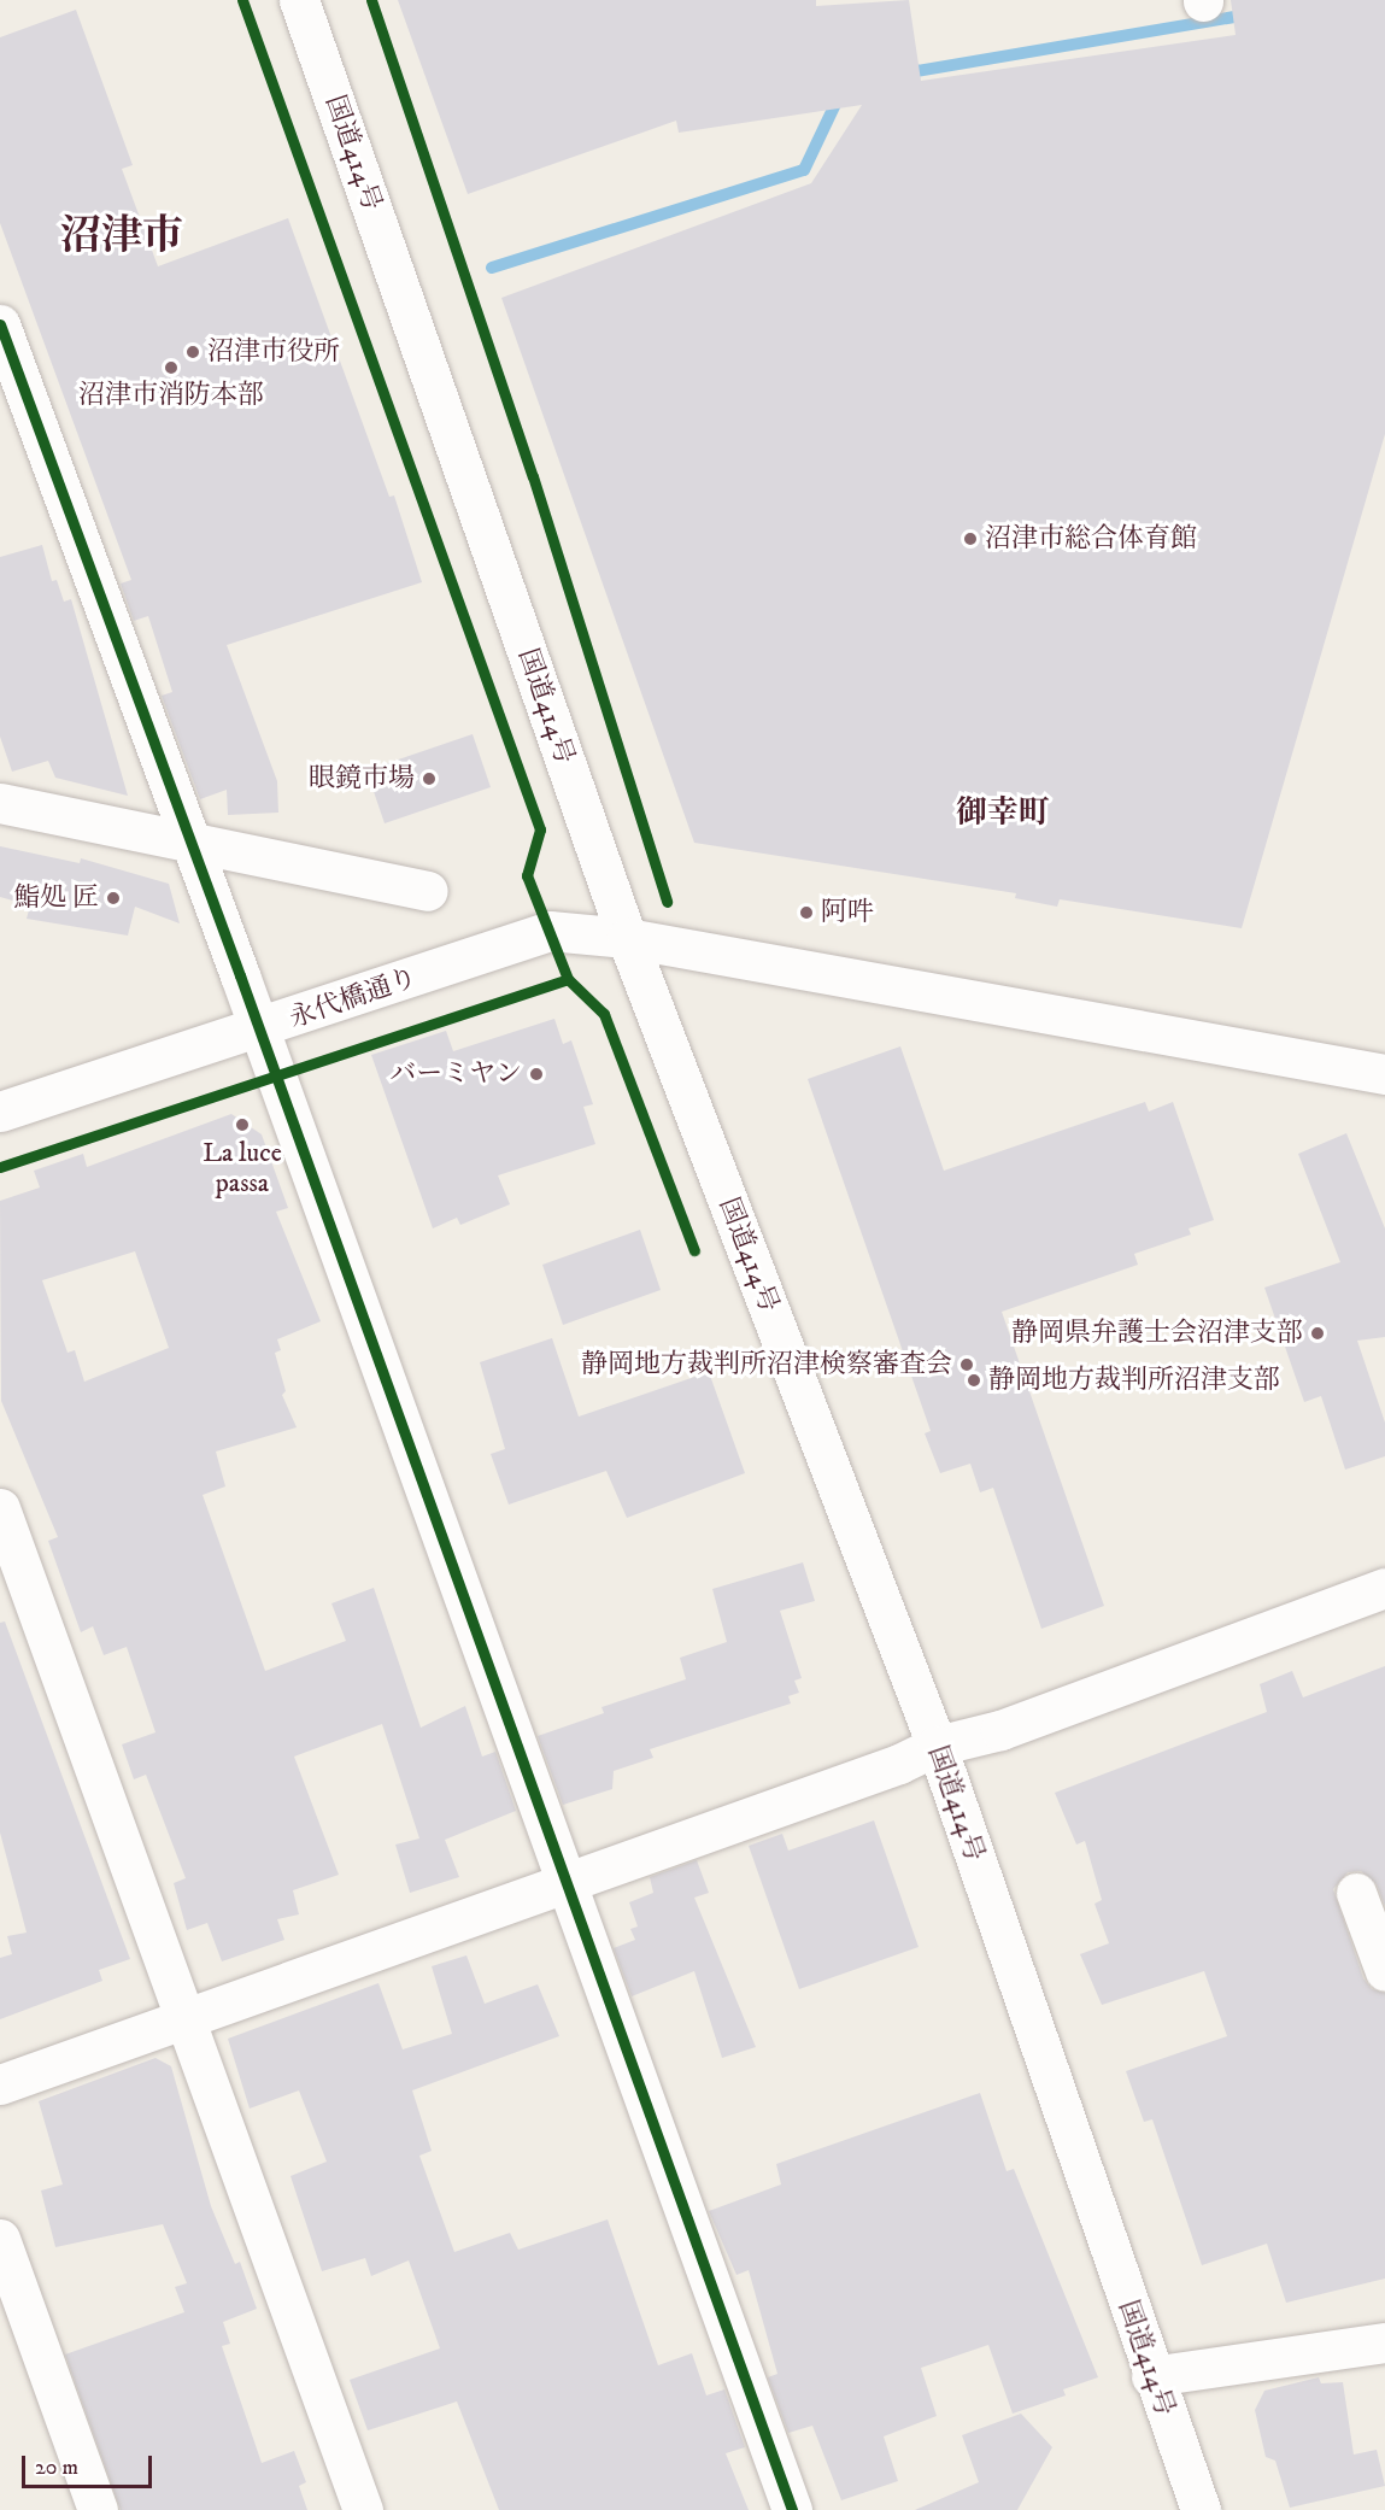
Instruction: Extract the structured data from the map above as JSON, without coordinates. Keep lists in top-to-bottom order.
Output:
{
  "streets": {
    "main road": ["国道414号", "永代橋通り"]
  },
  "crossings": [
    ["国道414号", "永代橋通り"]
  ],
  "districts": ["沼津市", "御幸町"],
  "places": [
    "沼津市役所",
    "沼津市消防本部",
    "沼津市総合体育館",
    "眼鏡市場",
    "鮨処 匠",
    "阿吽",
    "バーミヤン",
    "La luce passa",
    "静岡県弁護士会沼津支部",
    "静岡地方裁判所沼津検察審査会",
    "静岡地方裁判所沼津支部"
  ],
  "scale_bar": "20 m"
}
